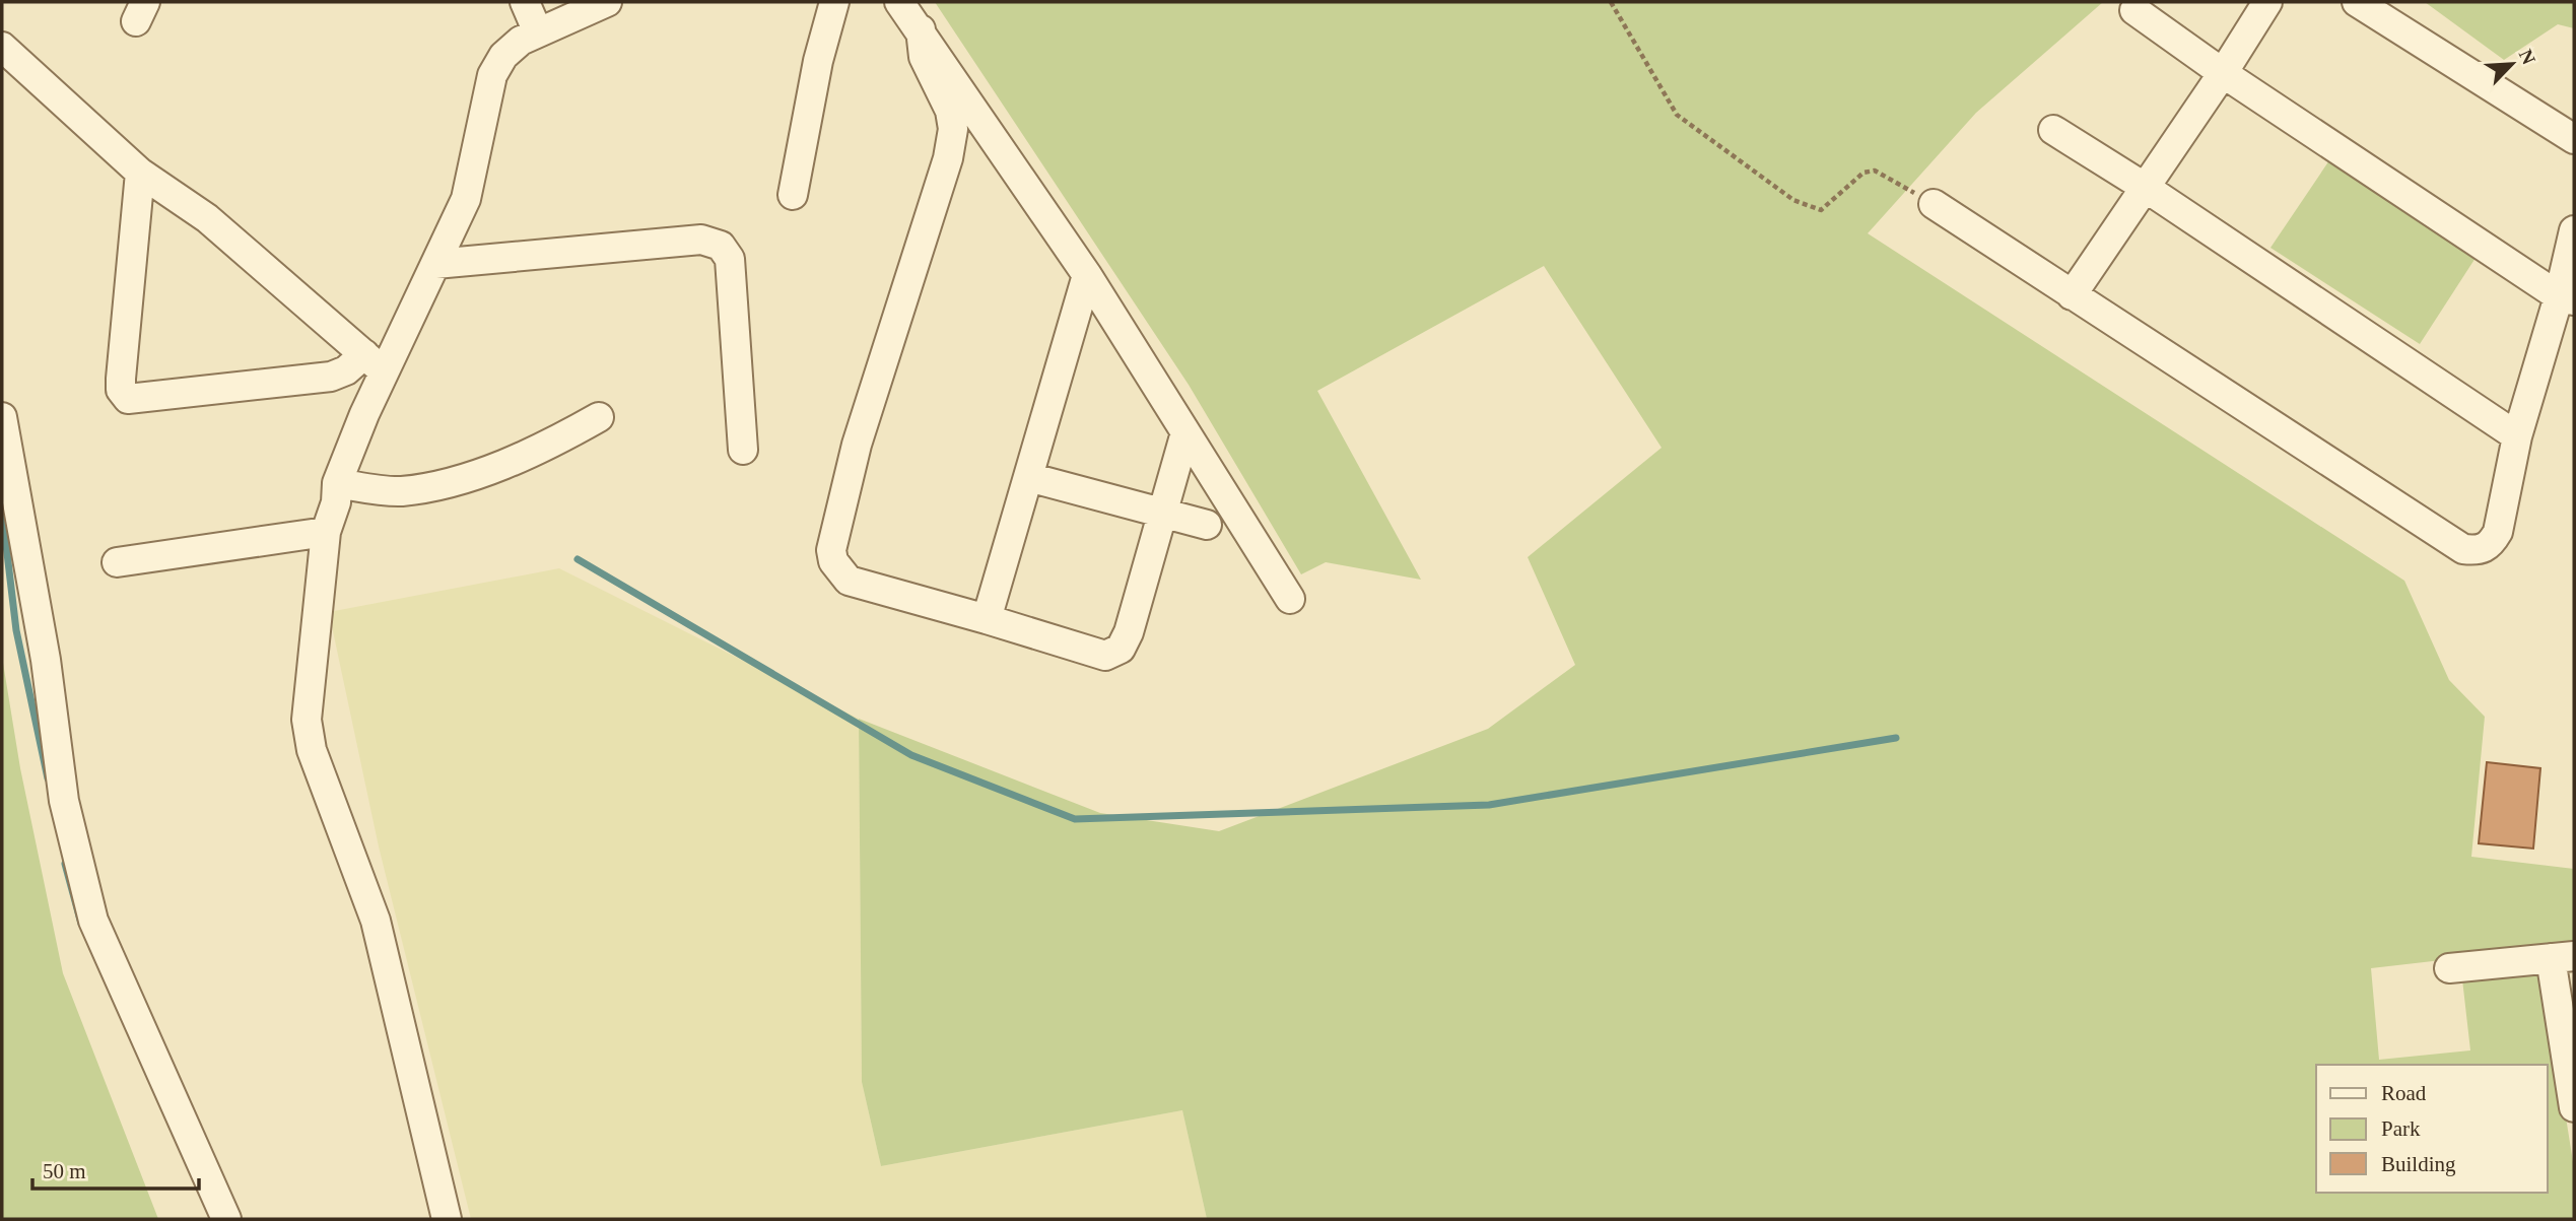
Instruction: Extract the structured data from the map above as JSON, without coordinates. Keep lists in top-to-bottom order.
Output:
{
  "legend": ["Road", "Park", "Building"],
  "scale_bar": "50 m",
  "north": "top right"
}
